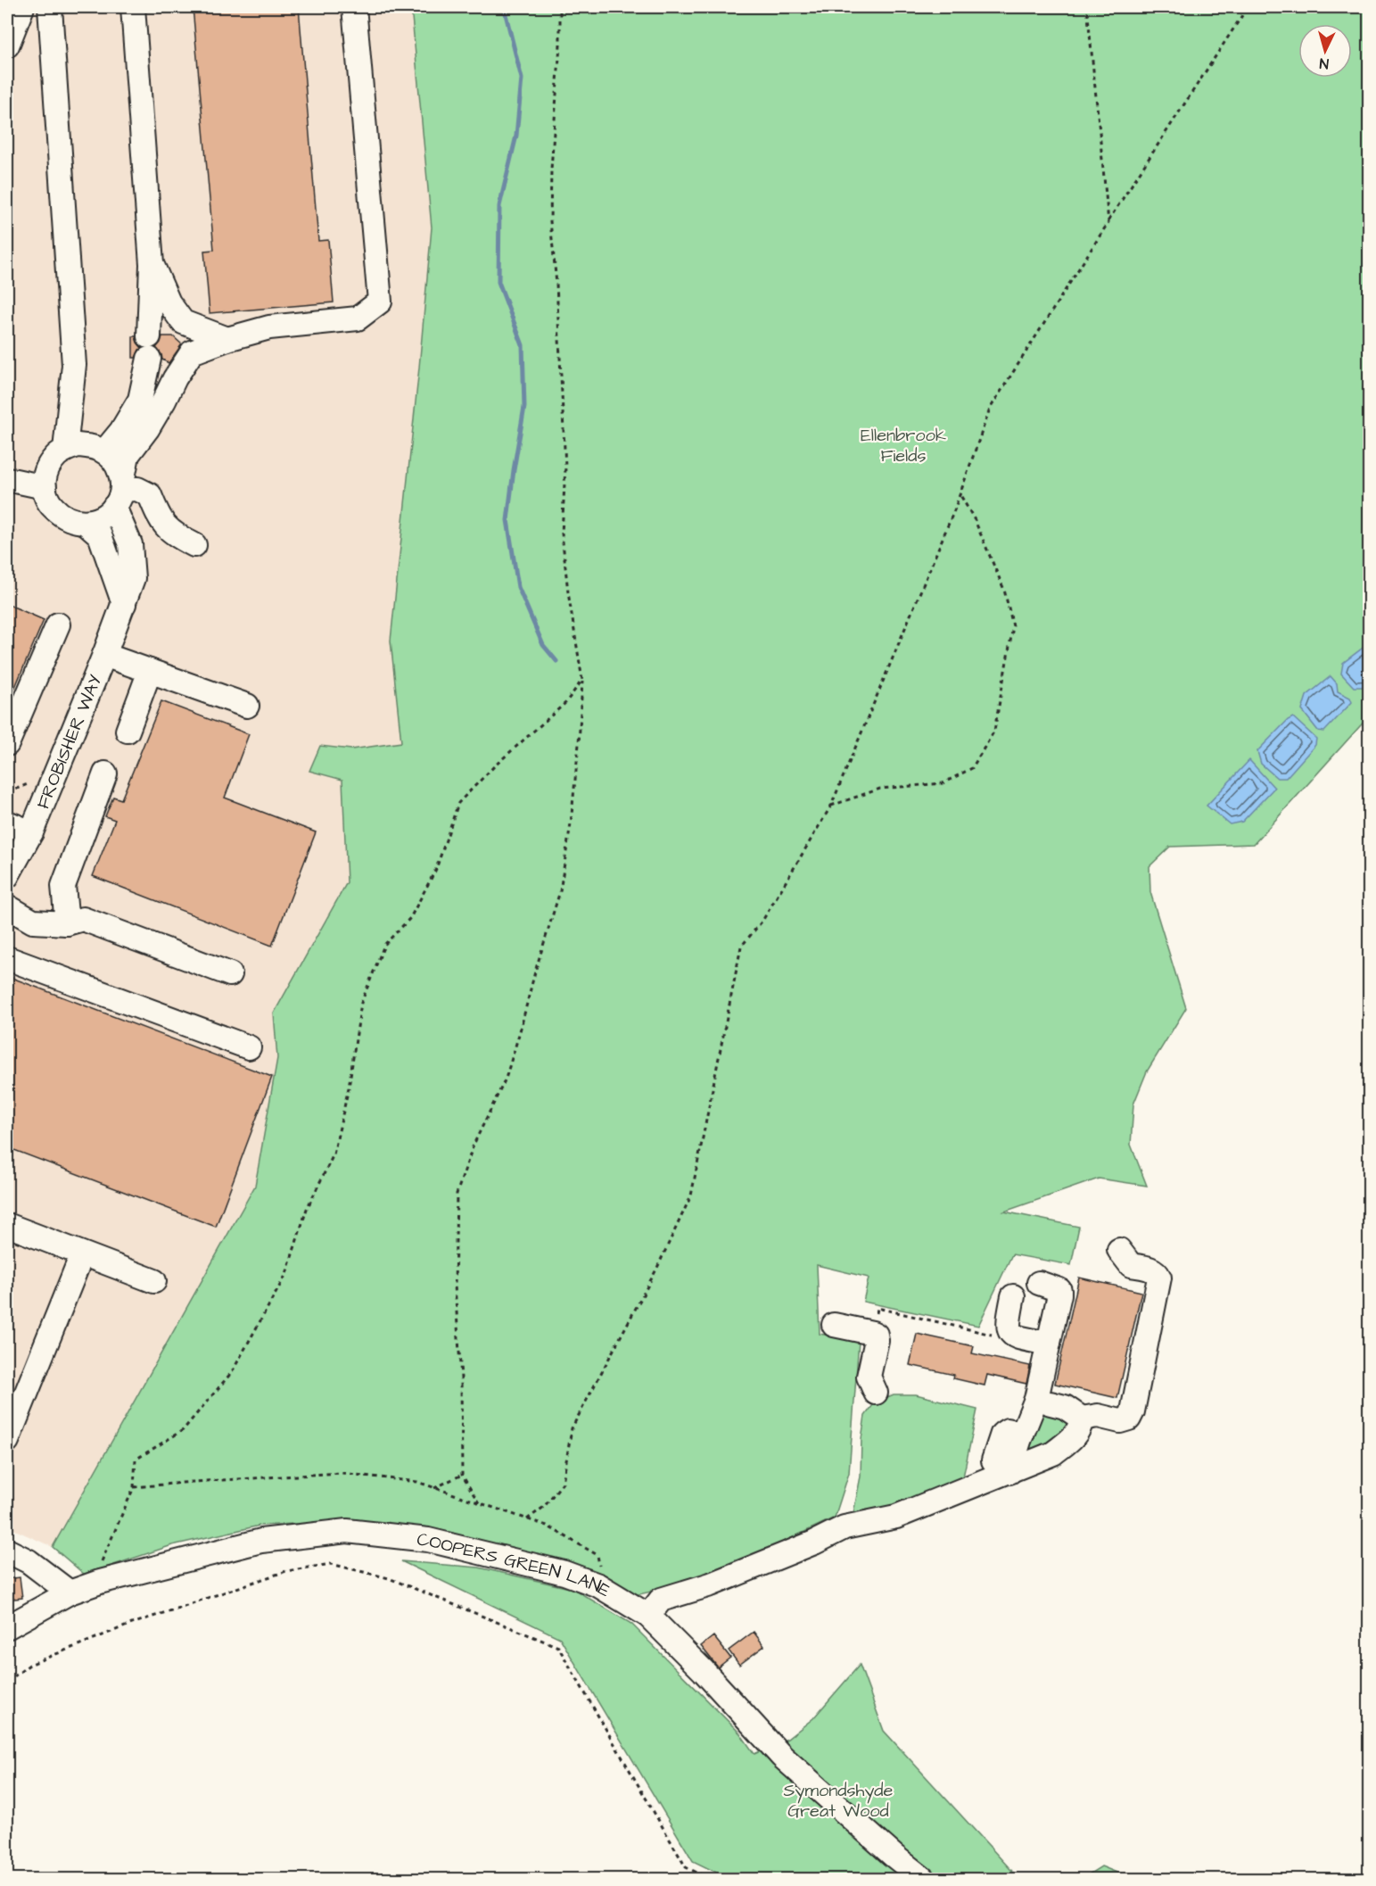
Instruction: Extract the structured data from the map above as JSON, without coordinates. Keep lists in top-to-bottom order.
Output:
{
  "streets": {
    "street": ["FROBISHER WAY", "COOPERS GREEN LANE"]
  },
  "parks": ["Ellenbrook Fields", "Symondshyde Great Wood"],
  "north": "bottom"
}
